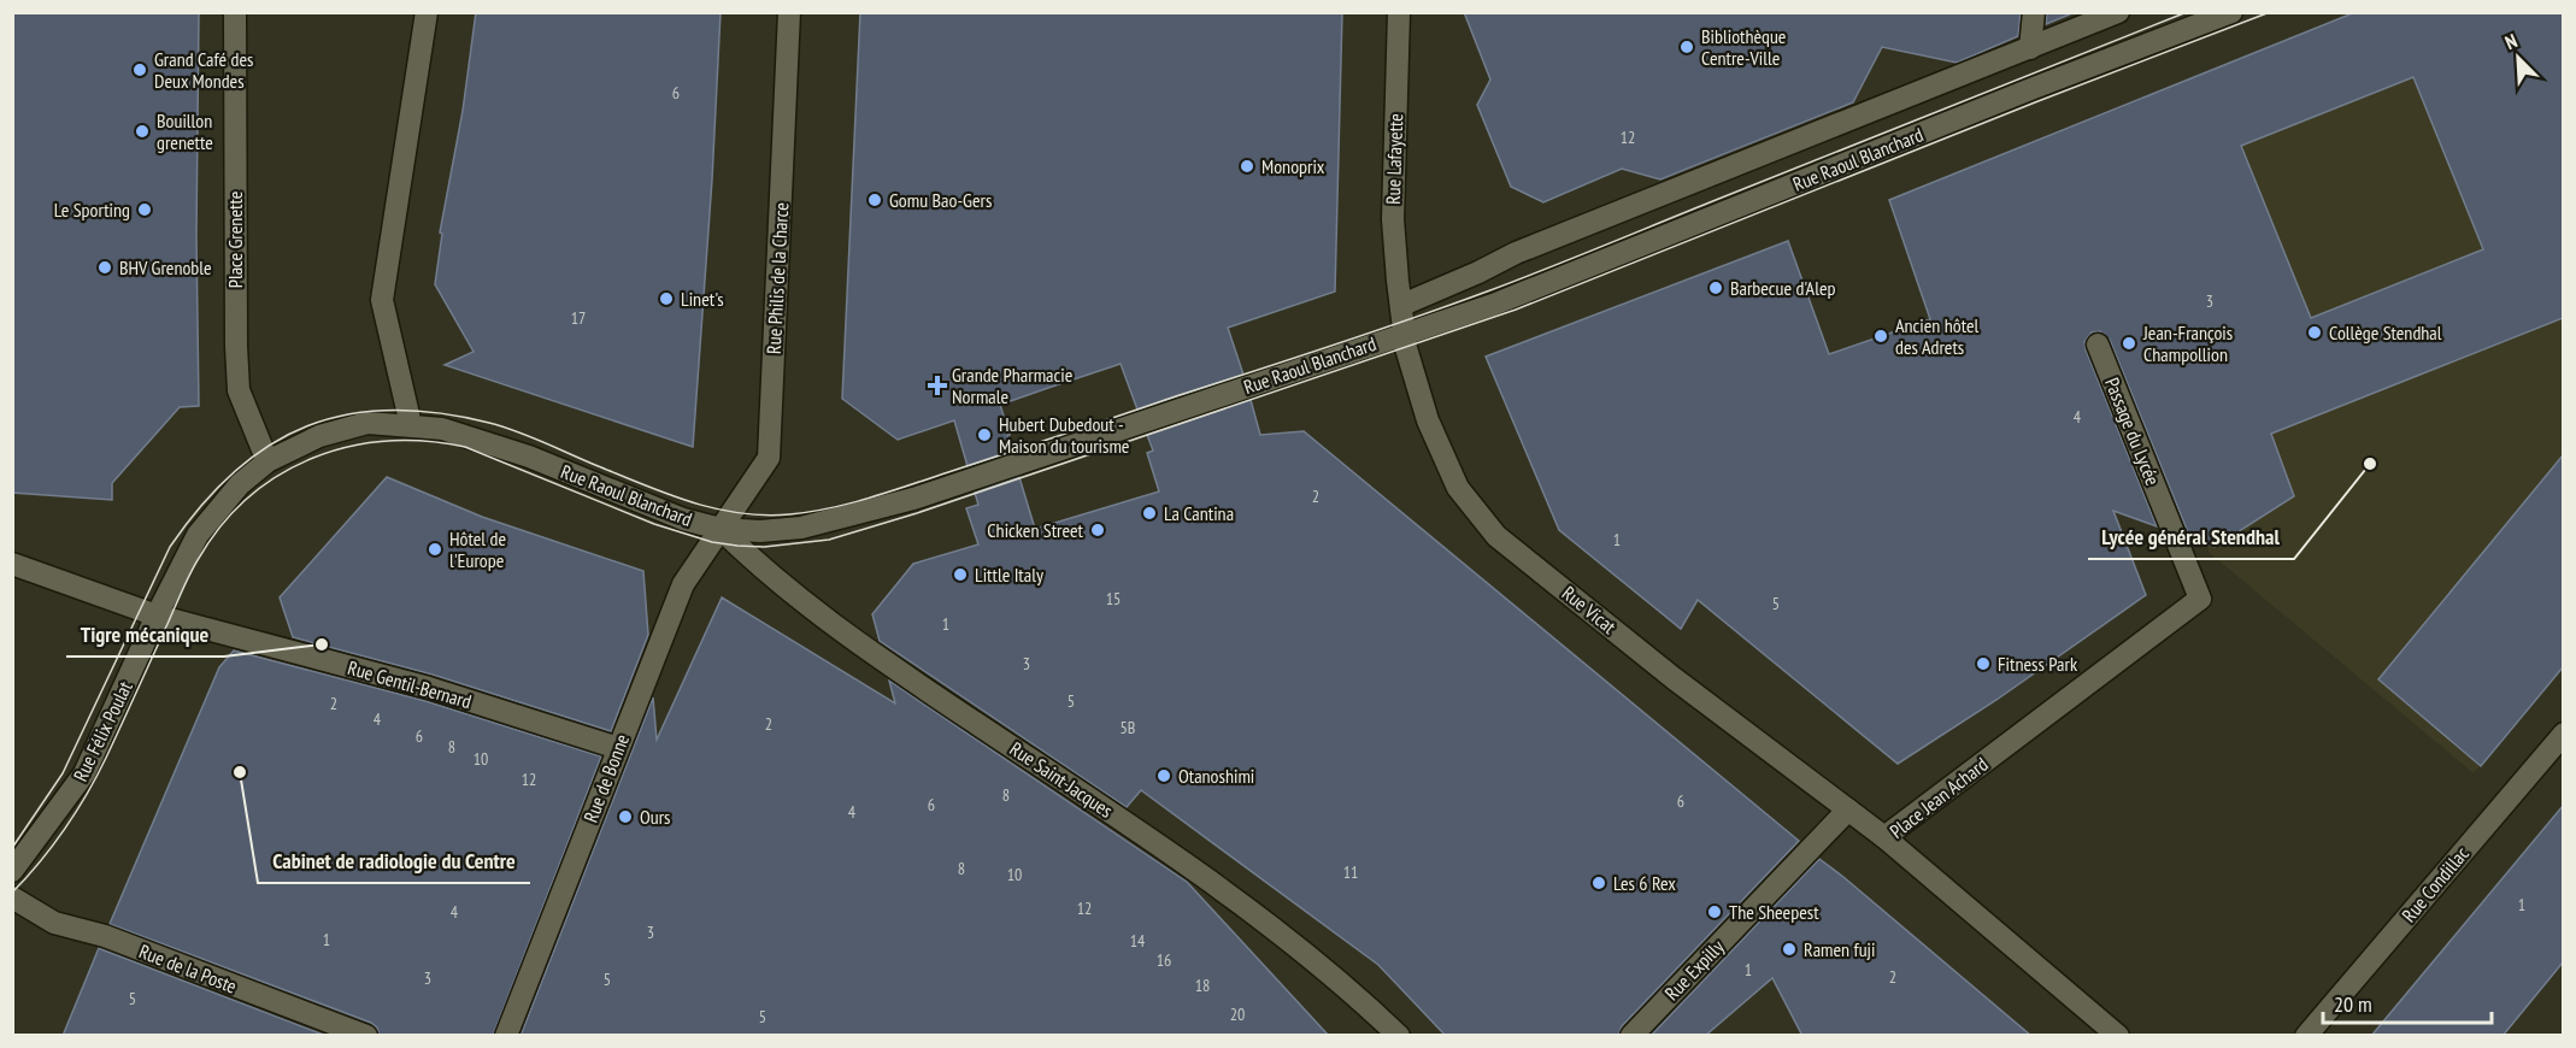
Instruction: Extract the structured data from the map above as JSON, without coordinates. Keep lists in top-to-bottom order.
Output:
{
  "streets": {
    "street": [
      "Rue Lafayette",
      "Rue Raoul Blanchard",
      "Place Grenette",
      "Rue Philis de la Charce",
      "Passage du Lycée",
      "Rue Vicat",
      "Rue Gentil-Bernard",
      "Rue Félix Poulat",
      "Rue de Bonne",
      "Rue Saint-Jacques",
      "Place Jean Achard",
      "Rue Condillac",
      "Rue de la Poste",
      "Rue Expilly"
    ]
  },
  "crossings": [
    ["Rue Lafayette", "Rue Raoul Blanchard"],
    ["Rue Lafayette", "Rue Vicat"],
    ["Rue Raoul Blanchard", "Rue Philis de la Charce"],
    ["Rue Raoul Blanchard", "Rue Vicat"],
    ["Rue Raoul Blanchard", "Rue Félix Poulat"],
    ["Rue Raoul Blanchard", "Rue de Bonne"],
    ["Rue Raoul Blanchard", "Rue Saint-Jacques"],
    ["Place Grenette", "Rue Félix Poulat"],
    ["Rue Philis de la Charce", "Rue de Bonne"],
    ["Rue Philis de la Charce", "Rue Saint-Jacques"],
    ["Passage du Lycée", "Place Jean Achard"],
    ["Rue Vicat", "Place Jean Achard"],
    ["Rue Vicat", "Rue Expilly"],
    ["Rue Gentil-Bernard", "Rue Félix Poulat"],
    ["Rue Gentil-Bernard", "Rue de Bonne"],
    ["Rue de Bonne", "Rue Saint-Jacques"]
  ],
  "places": {
    "other": [
      "Bibliothèque Centre-Ville",
      "Grand Café des Deux Mondes",
      "Bouillon grenette",
      "Monoprix",
      "Gomu Bao-Gers",
      "Le Sporting",
      "BHV Grenoble",
      "Barbecue d'Alep",
      "Linet's",
      "Collège Stendhal",
      "Ancien hôtel des Adrets",
      "Jean-François Champollion",
      "Hubert Dubedout - Maison du tourisme",
      "Lycée général Stendhal",
      "La Cantina",
      "Chicken Street",
      "Hôtel de l'Europe",
      "Little Italy",
      "Tigre mécanique",
      "Fitness Park",
      "Cabinet de radiologie du Centre",
      "Otanoshimi",
      "Ours",
      "Les 6 Rex",
      "The Sheepest",
      "Ramen fuji"
    ],
    "health": ["Grande Pharmacie Normale"]
  },
  "house_numbers": [
    "6",
    "12",
    "3",
    "17",
    "4",
    "2",
    "1",
    "15",
    "5",
    "1",
    "3",
    "5",
    "2",
    "4",
    "2",
    "5B",
    "6",
    "8",
    "10",
    "12",
    "8",
    "6",
    "6",
    "4",
    "8",
    "11",
    "10",
    "1",
    "12",
    "4",
    "3",
    "1",
    "14",
    "16",
    "1",
    "2",
    "3",
    "5",
    "18",
    "5",
    "20",
    "5"
  ],
  "scale_bar": "20 m",
  "north": "top left"
}
